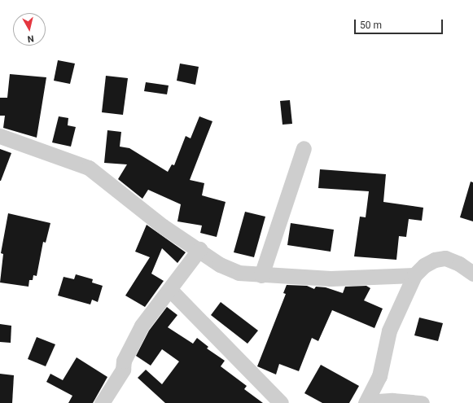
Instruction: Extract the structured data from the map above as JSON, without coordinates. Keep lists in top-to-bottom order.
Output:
{
  "scale_bar": "50 m",
  "north": "bottom"
}
